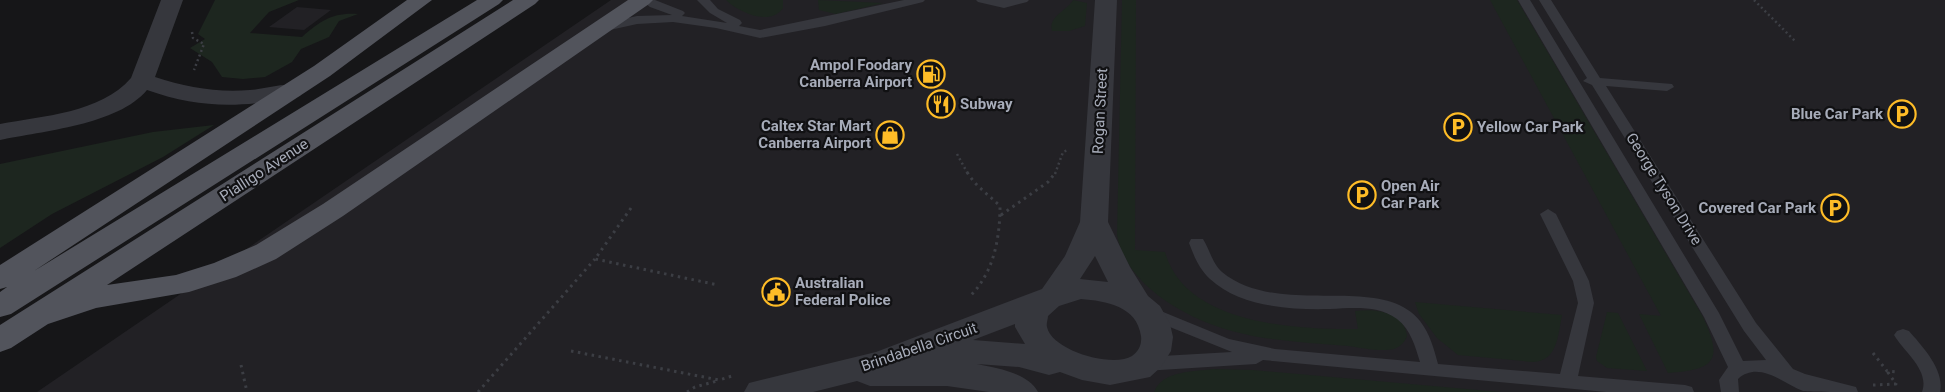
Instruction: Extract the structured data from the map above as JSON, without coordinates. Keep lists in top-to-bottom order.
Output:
{
  "streets": {
    "main road": ["Pialligo Avenue"],
    "street": ["Rogan Street", "Brindabella Circuit"],
    "lane": ["George Tyson Drive"]
  },
  "crossings": [
    ["Rogan Street", "Brindabella Circuit"]
  ],
  "places": {
    "fuel station": ["Ampol Foodary Canberra Airport"],
    "restaurant": ["Subway"],
    "parking": [
      "Blue Car Park",
      "Yellow Car Park",
      "Open Air Car Park",
      "Covered Car Park"
    ],
    "shop": ["Caltex Star Mart Canberra Airport"],
    "public building": ["Australian Federal Police"]
  }
}
